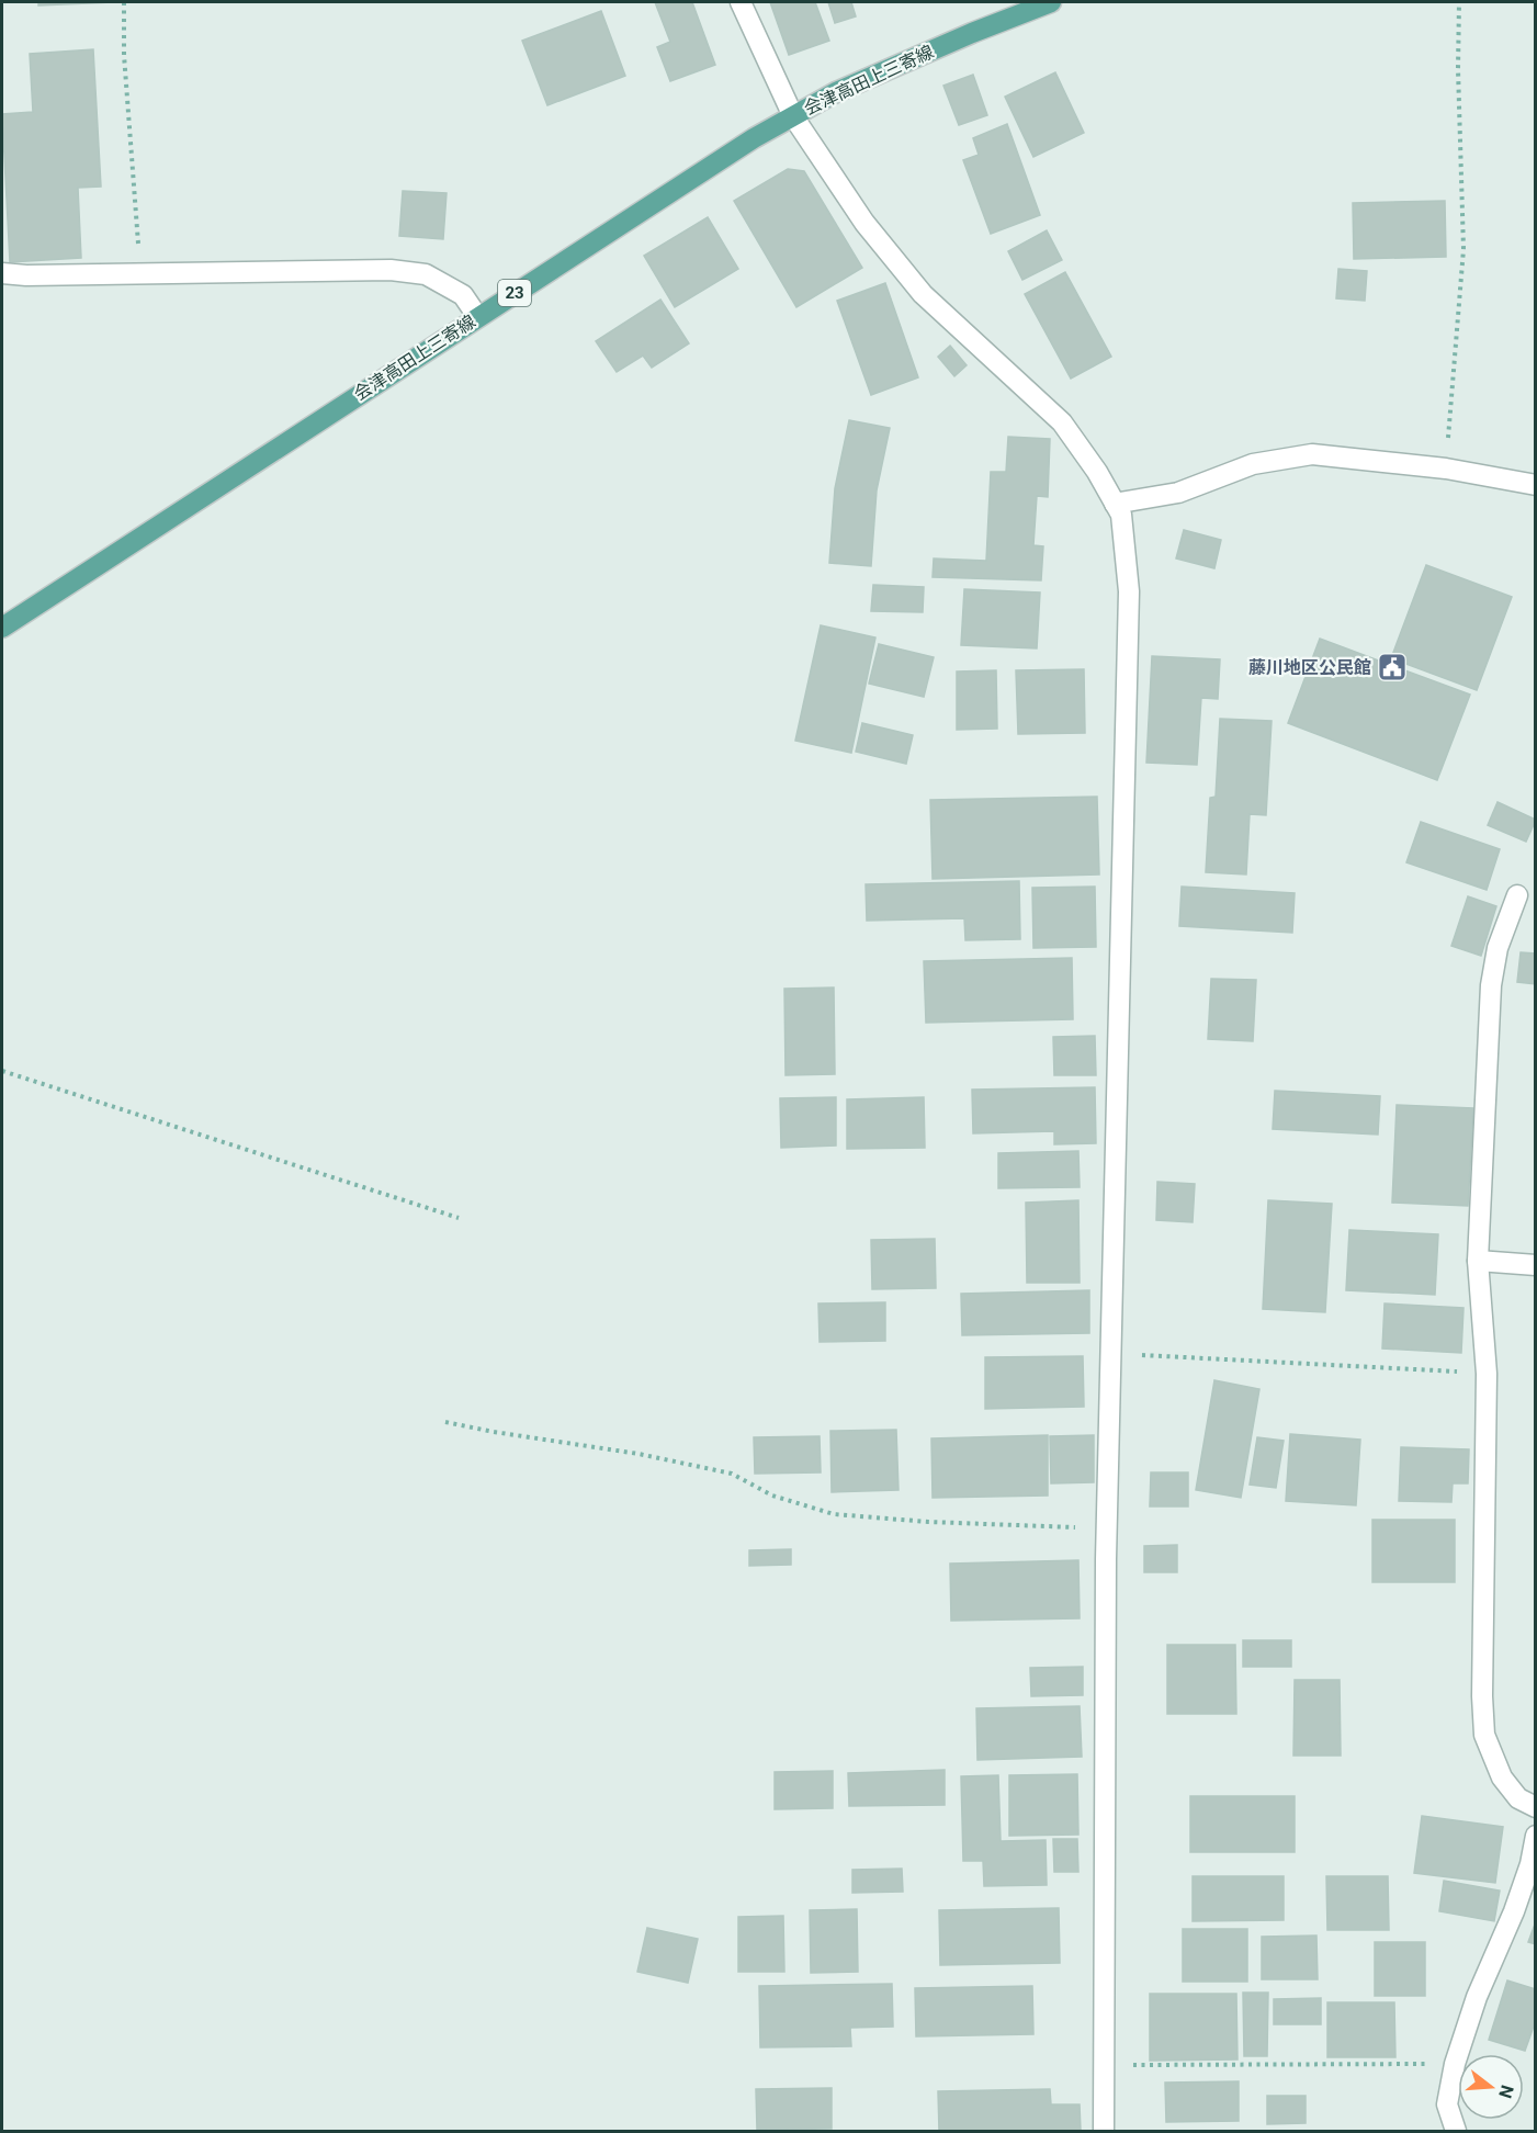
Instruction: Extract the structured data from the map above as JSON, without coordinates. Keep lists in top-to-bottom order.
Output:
{
  "streets": {
    "main road": ["会津高田上三寄線", "23"]
  },
  "places": {
    "public building": ["藤川地区公民館"]
  },
  "north": "right"
}
